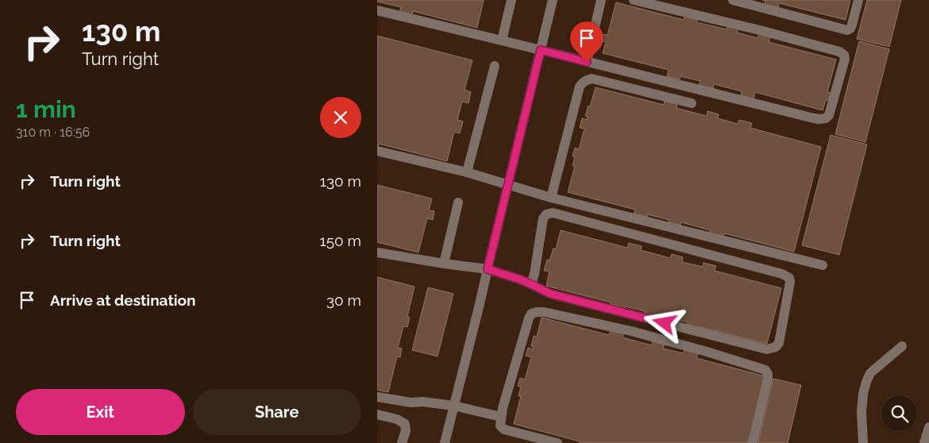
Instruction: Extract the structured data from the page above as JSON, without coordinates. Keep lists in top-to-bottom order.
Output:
{
  "page": {
    "turn": ["130 m", "Turn right"],
    "heading": ["1 min", "310 m · 16:56"],
    "list": [
      {
        "name": "Turn right",
        "value": "130 m"
      },
      {
        "name": "Turn right",
        "value": "150 m"
      },
      {
        "name": "Arrive at destination",
        "value": "30 m"
      }
    ],
    "buttons": ["Exit", "Share"]
  }
}
